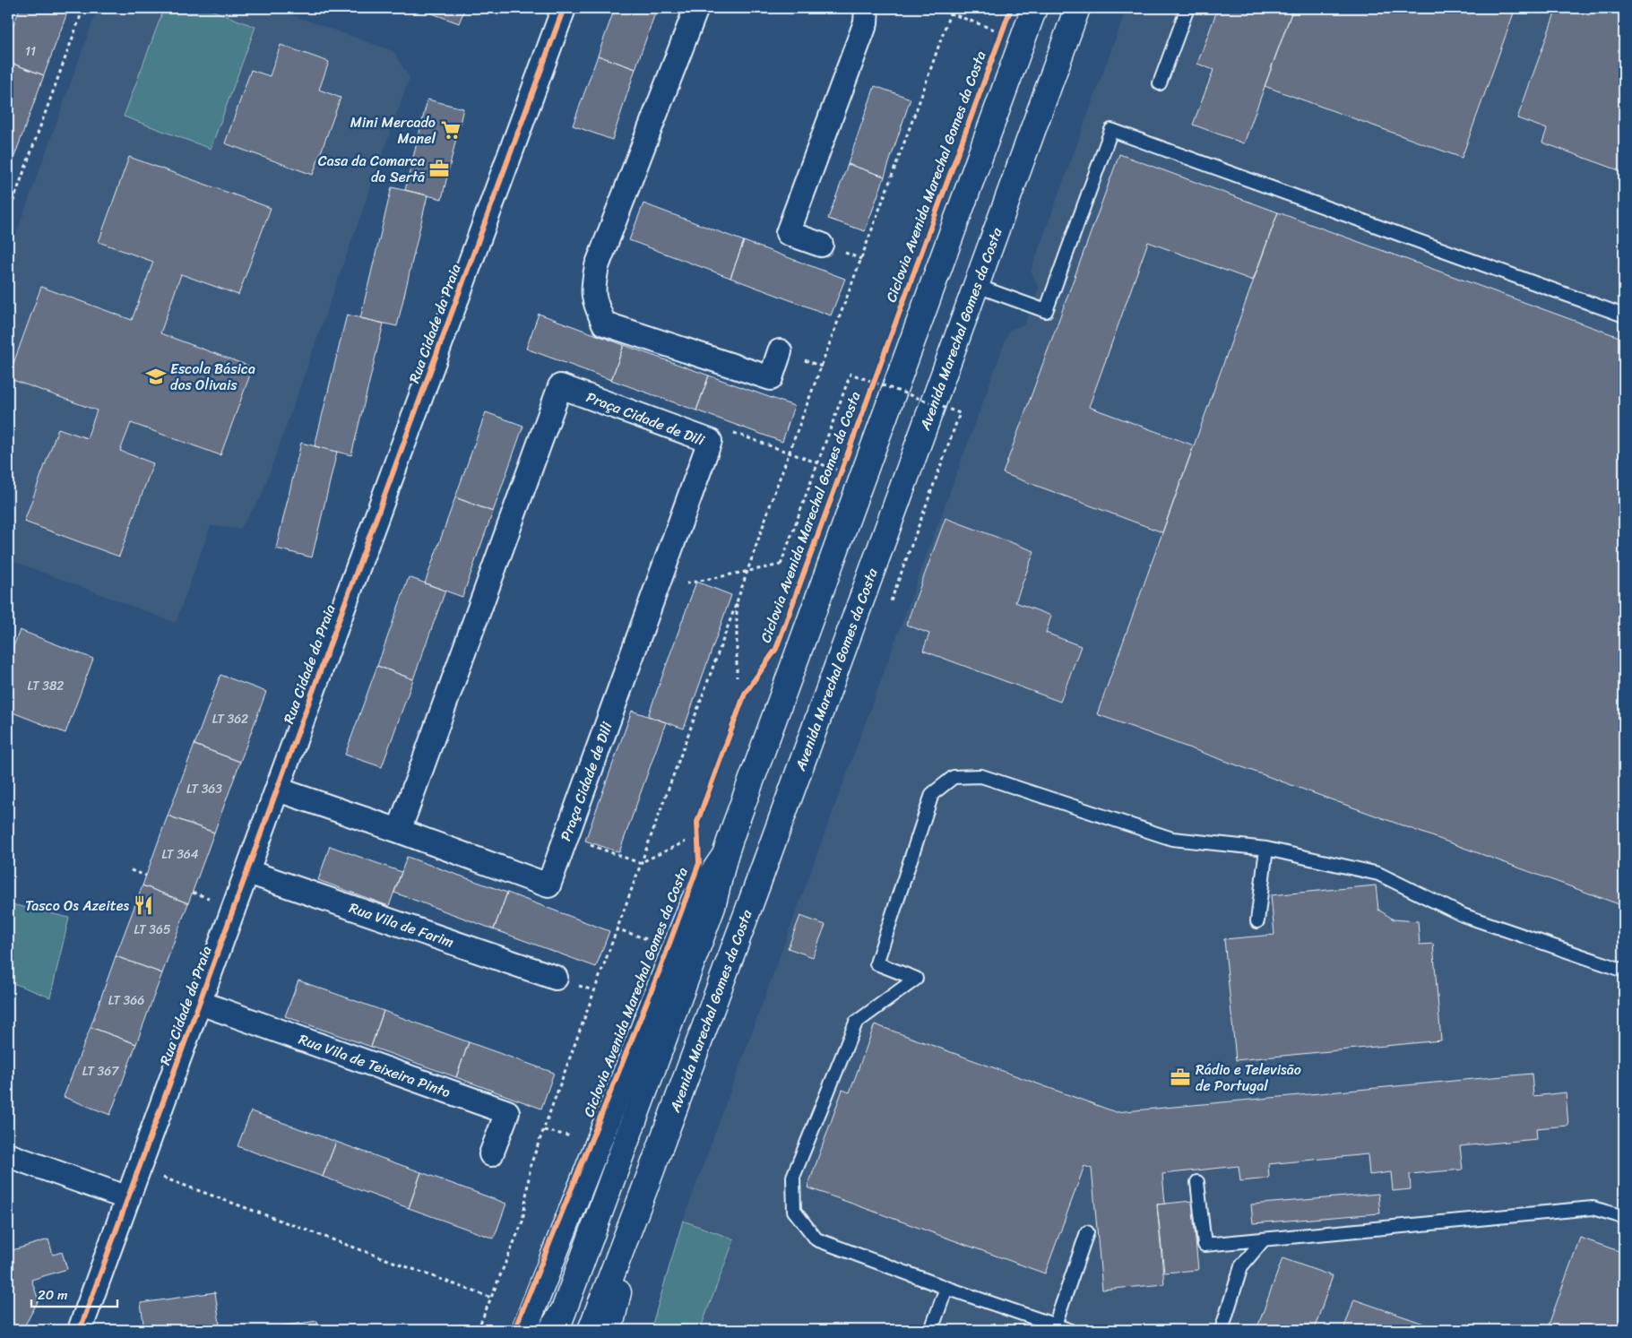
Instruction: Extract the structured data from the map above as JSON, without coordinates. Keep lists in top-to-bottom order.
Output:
{
  "streets": {
    "main road": ["Avenida Marechal Gomes da Costa"],
    "street": [
      "Rua Cidade da Praia",
      "Praça Cidade de Dili",
      "Rua Vila de Farim",
      "Rua Vila de Teixeira Pinto"
    ],
    "cycle path": ["Ciclovia Avenida Marechal Gomes da Costa"]
  },
  "crossings": [
    ["Rua Cidade da Praia", "Praça Cidade de Dili"],
    ["Rua Cidade da Praia", "Rua Vila de Farim"],
    ["Rua Cidade da Praia", "Rua Vila de Teixeira Pinto"]
  ],
  "places": {
    "supermarket": ["Mini Mercado Manel"],
    "office": ["Casa da Comarca da Sertã", "Rádio e Televisão de Portugal"],
    "school or university": ["Escola Básica dos Olivais"],
    "restaurant": ["Tasco Os Azeites"]
  },
  "house_numbers": [
    "11",
    "LT 382",
    "LT 362",
    "LT 363",
    "LT 364",
    "LT 365",
    "LT 366",
    "LT 367"
  ],
  "scale_bar": "20 m"
}
